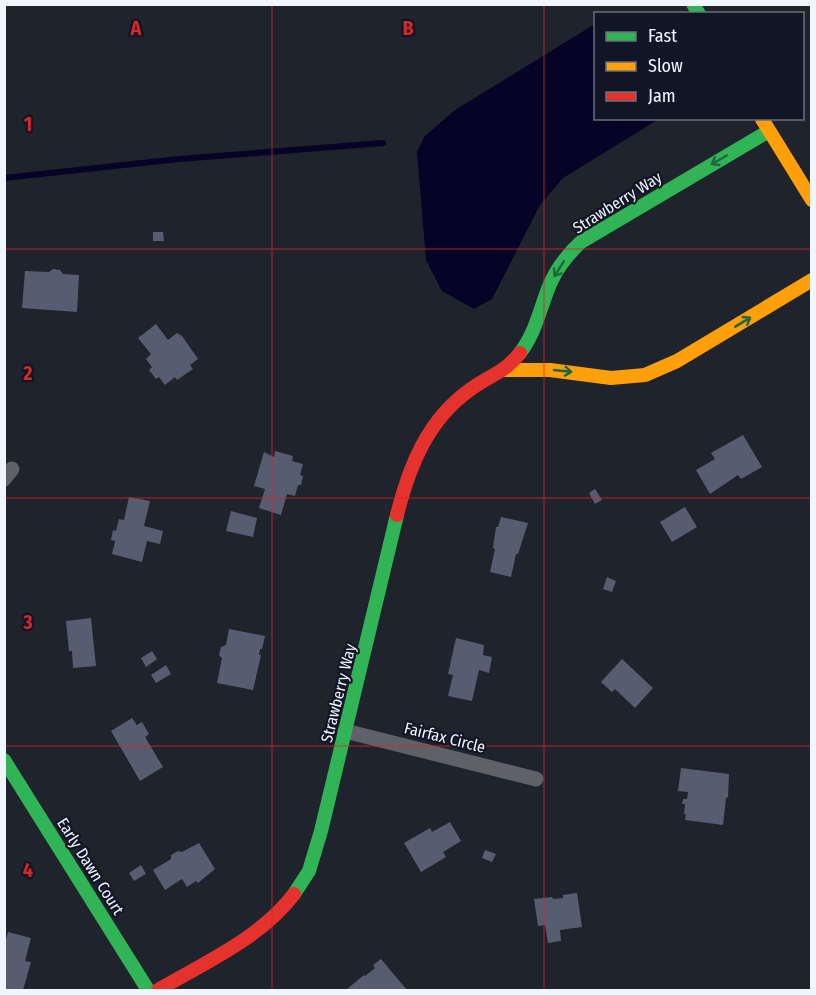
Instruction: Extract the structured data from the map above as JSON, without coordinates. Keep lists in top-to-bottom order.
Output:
{
  "streets": {
    "street": ["Strawberry Way", "Fairfax Circle", "Early Dawn Court"]
  },
  "crossings": [
    ["Strawberry Way", "Fairfax Circle"]
  ],
  "legend": ["Fast", "Slow", "Jam"],
  "grid": {
    "columns": ["A", "B"],
    "rows": [
      "1",
      "2",
      "3",
      "4"
    ]
  }
}
